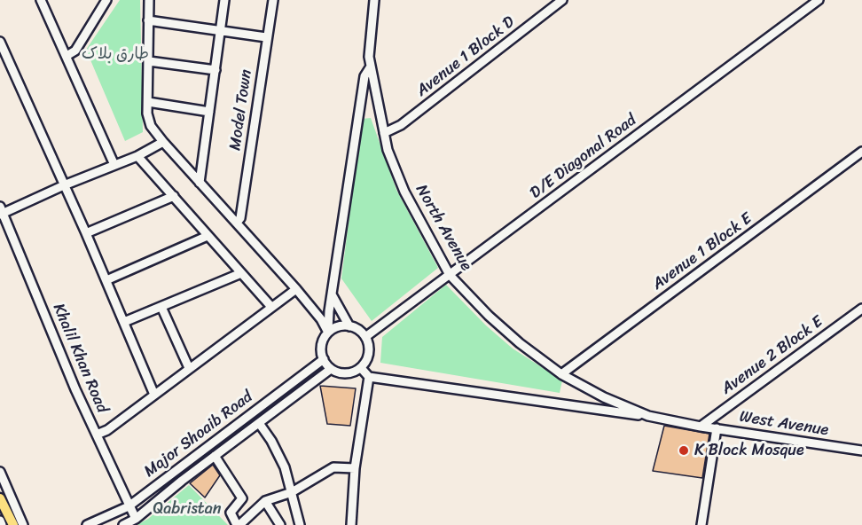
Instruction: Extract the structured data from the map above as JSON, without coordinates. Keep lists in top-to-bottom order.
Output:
{
  "streets": {
    "street": [
      "Avenue 1 Block D",
      "Model Town",
      "D/E Diagonal Road",
      "North Avenue",
      "Avenue 1 Block E",
      "Avenue 2 Block E",
      "Khalil Khan Road",
      "West Avenue",
      "Major Shoaib Road"
    ]
  },
  "crossings": [
    ["Avenue 1 Block D", "North Avenue"],
    ["D/E Diagonal Road", "North Avenue"],
    ["D/E Diagonal Road", "Major Shoaib Road"],
    ["North Avenue", "Avenue 1 Block E"],
    ["North Avenue", "Avenue 2 Block E"],
    ["North Avenue", "West Avenue"],
    ["Avenue 2 Block E", "West Avenue"],
    ["Khalil Khan Road", "Major Shoaib Road"]
  ],
  "parks": ["طارق بلاک", "Qabristan"],
  "places": ["K Block Mosque"]
}
